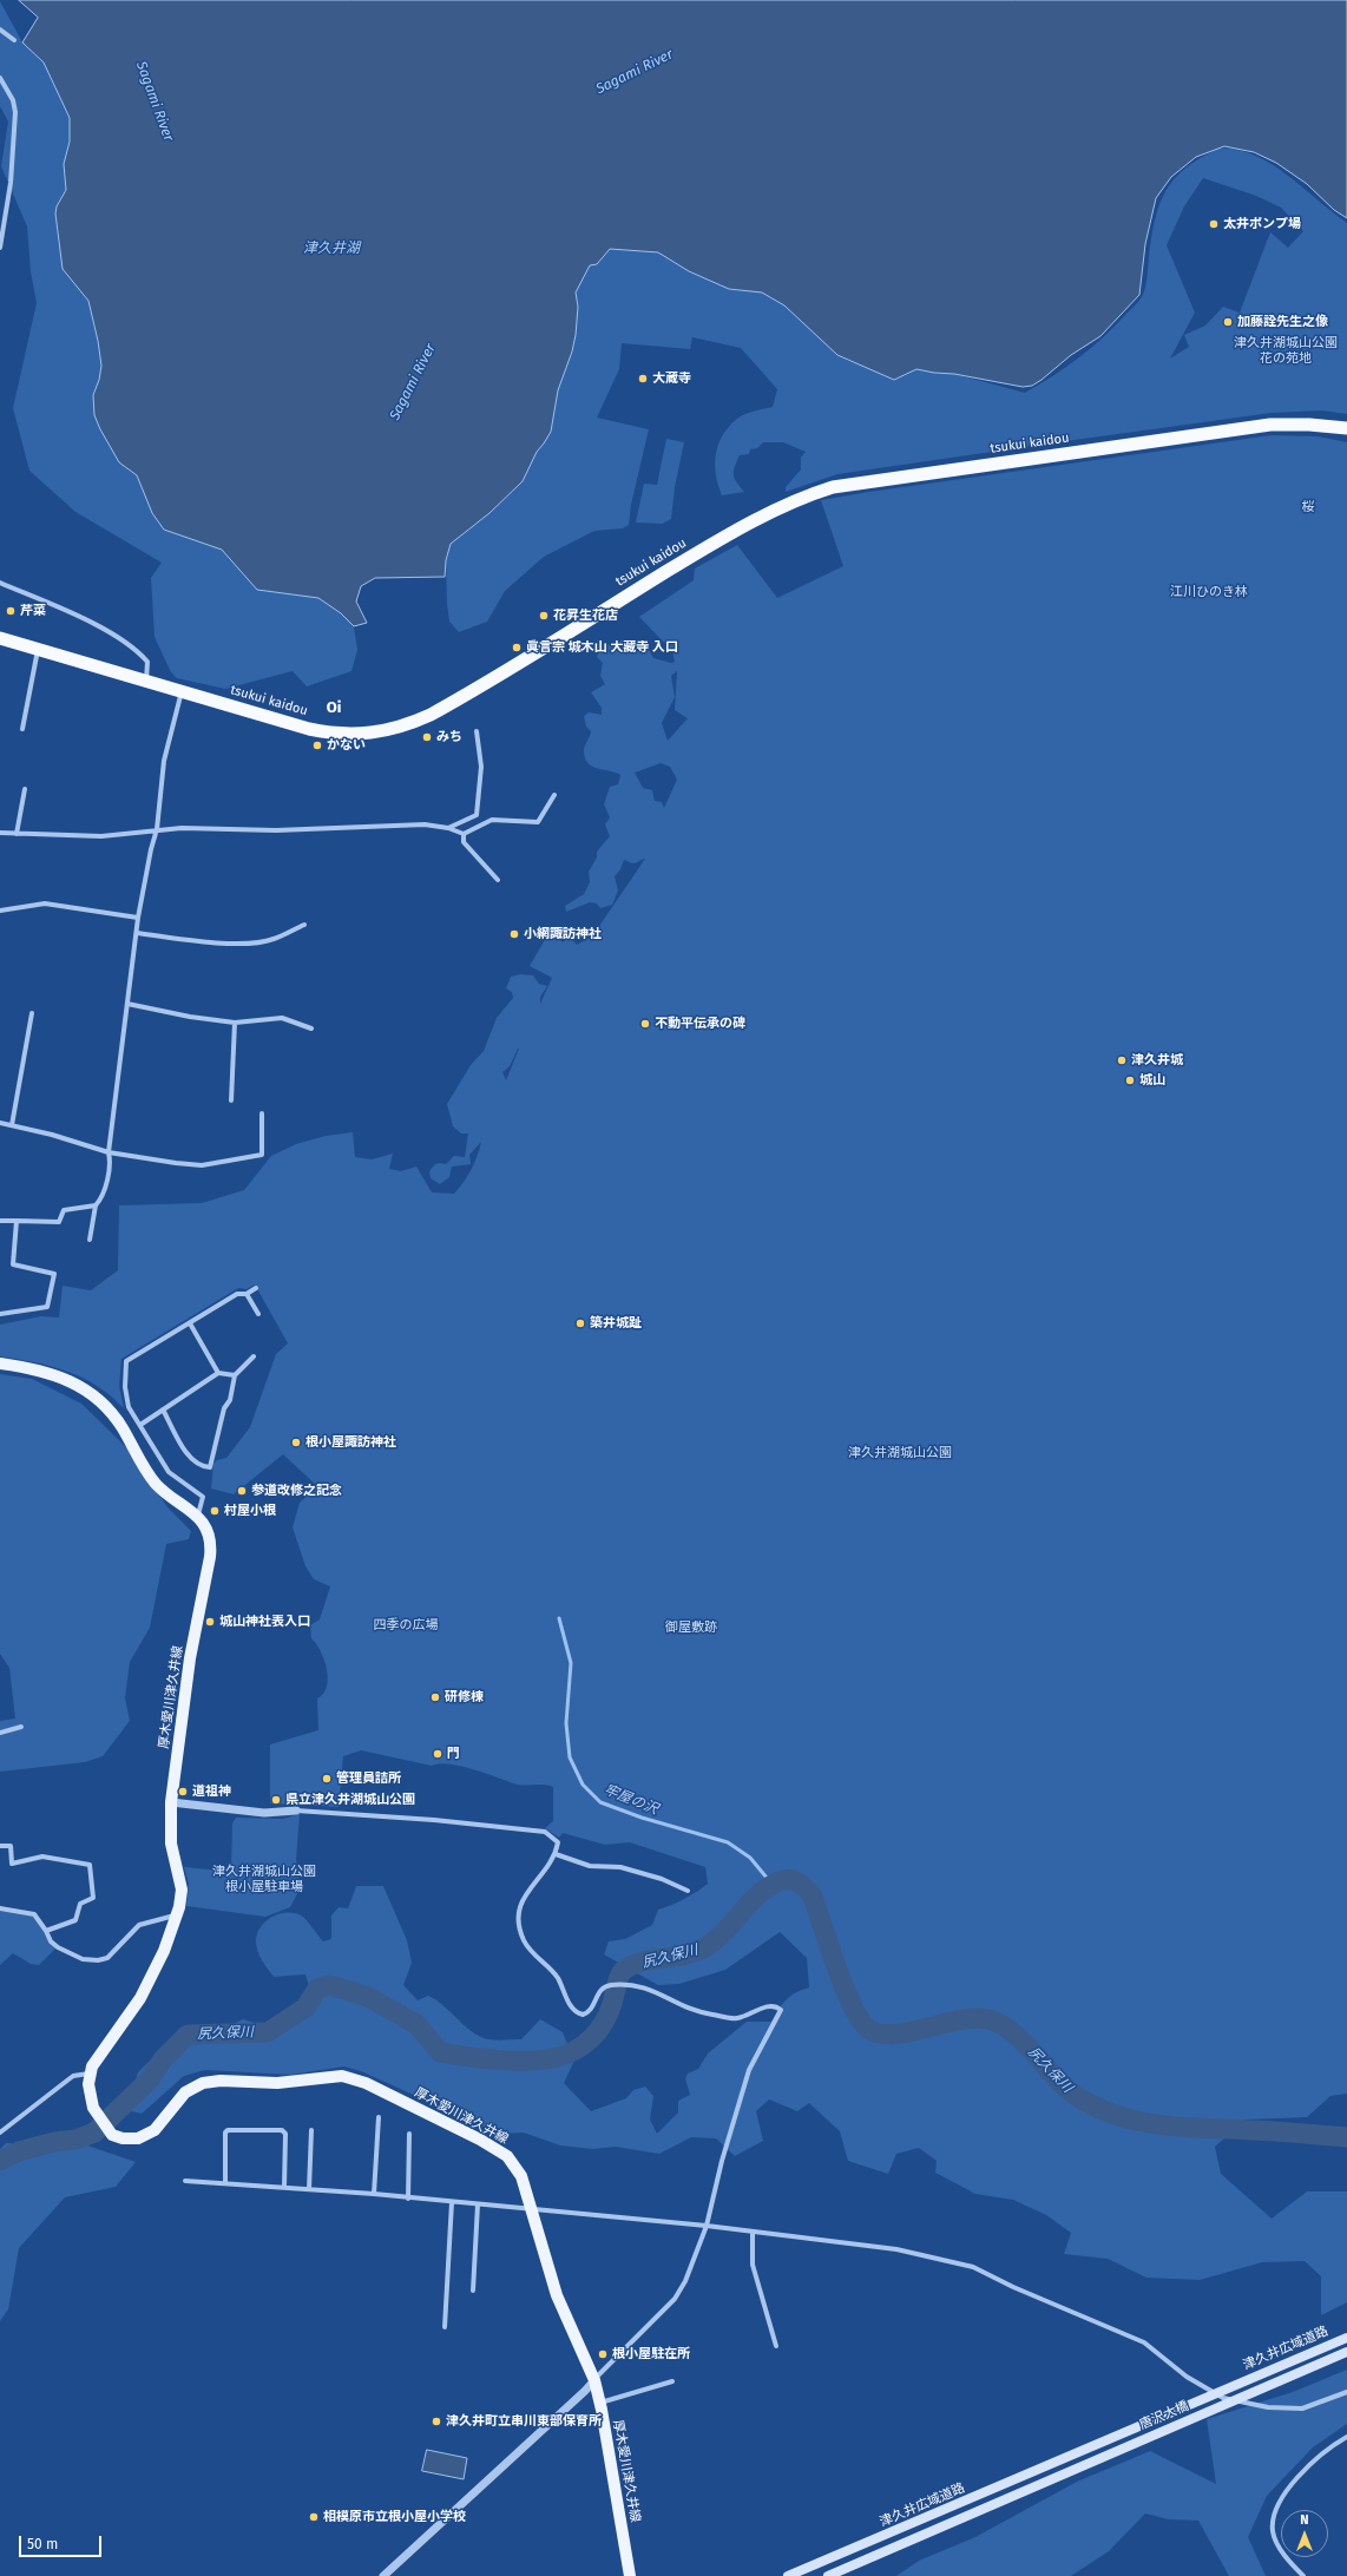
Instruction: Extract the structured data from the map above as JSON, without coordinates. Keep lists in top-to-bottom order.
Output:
{
  "streets": {
    "highway": ["tsukui kaidou"],
    "main road": ["厚木愛川津久井線", "津久井広域道路", "唐沢大橋"]
  },
  "crossings": [
    ["津久井広域道路", "唐沢大橋"]
  ],
  "districts": ["Oi"],
  "water": [
    "Sagami River",
    "津久井湖",
    "牢屋の沢",
    "尻久保川"
  ],
  "parks": [
    "津久井湖城山公園 花の苑地",
    "桜",
    "江川ひのき林",
    "津久井湖城山公園",
    "四季の広場",
    "御屋敷跡",
    "津久井湖城山公園 根小屋駐車場"
  ],
  "places": [
    "太井ポンプ場",
    "加藤詮先生之像",
    "大蔵寺",
    "芹菜",
    "花昇生花店",
    "眞言宗 城木山 大藏寺 入口",
    "みち",
    "かない",
    "小網諏訪神社",
    "不動平伝承の碑",
    "津久井城",
    "城山",
    "築井城趾",
    "根小屋諏訪神社",
    "参道改修之記念",
    "村屋小根",
    "城山神社表入口",
    "研修棟",
    "門",
    "管理員詰所",
    "道祖神",
    "県立津久井湖城山公園",
    "根小屋駐在所",
    "津久井町立串川東部保育所",
    "相模原市立根小屋小学校"
  ],
  "scale_bar": "50 m",
  "north": "top"
}
